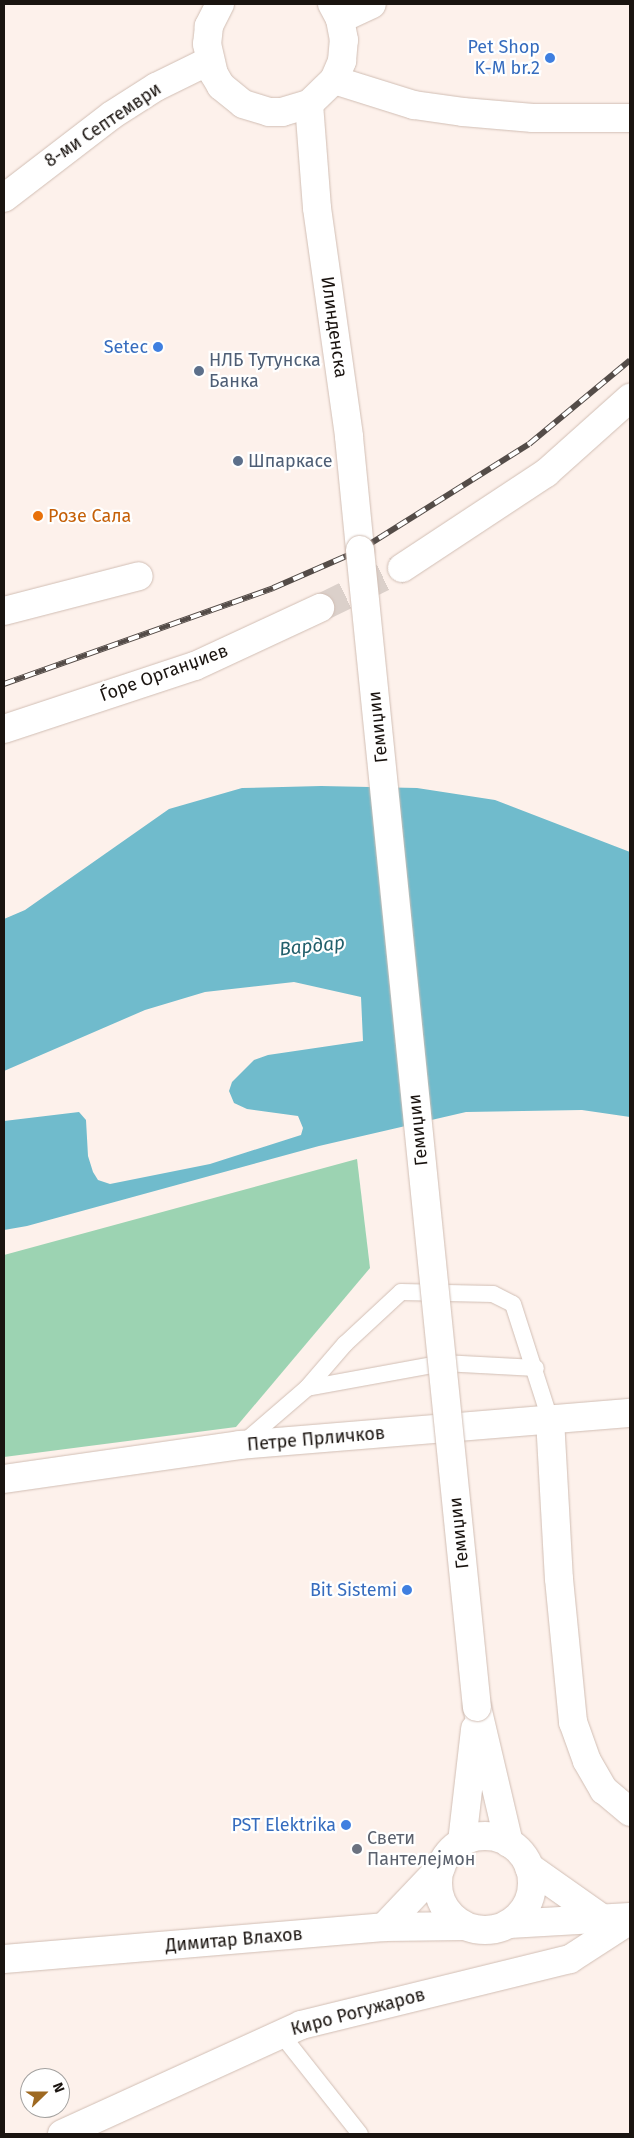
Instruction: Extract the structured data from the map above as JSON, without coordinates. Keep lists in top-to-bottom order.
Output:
{
  "streets": {
    "street": [
      "8-ми Септември",
      "Илинденска",
      "Ѓоре Органџиев",
      "Гемиџии",
      "Петре Прличков",
      "Димитар Влахов",
      "Киро Рогужаров"
    ]
  },
  "crossings": [
    ["Илинденска", "Гемиџии"]
  ],
  "water": ["Вардар"],
  "places": [
    "Pet Shop K-M br.2",
    "Setec",
    "НЛБ Тутунска Банка",
    "Шпаркасе",
    "Розе Сала",
    "Bit Sistemi",
    "PST Elektrika",
    "Свети Пантелејмон"
  ],
  "north": "right"
}
